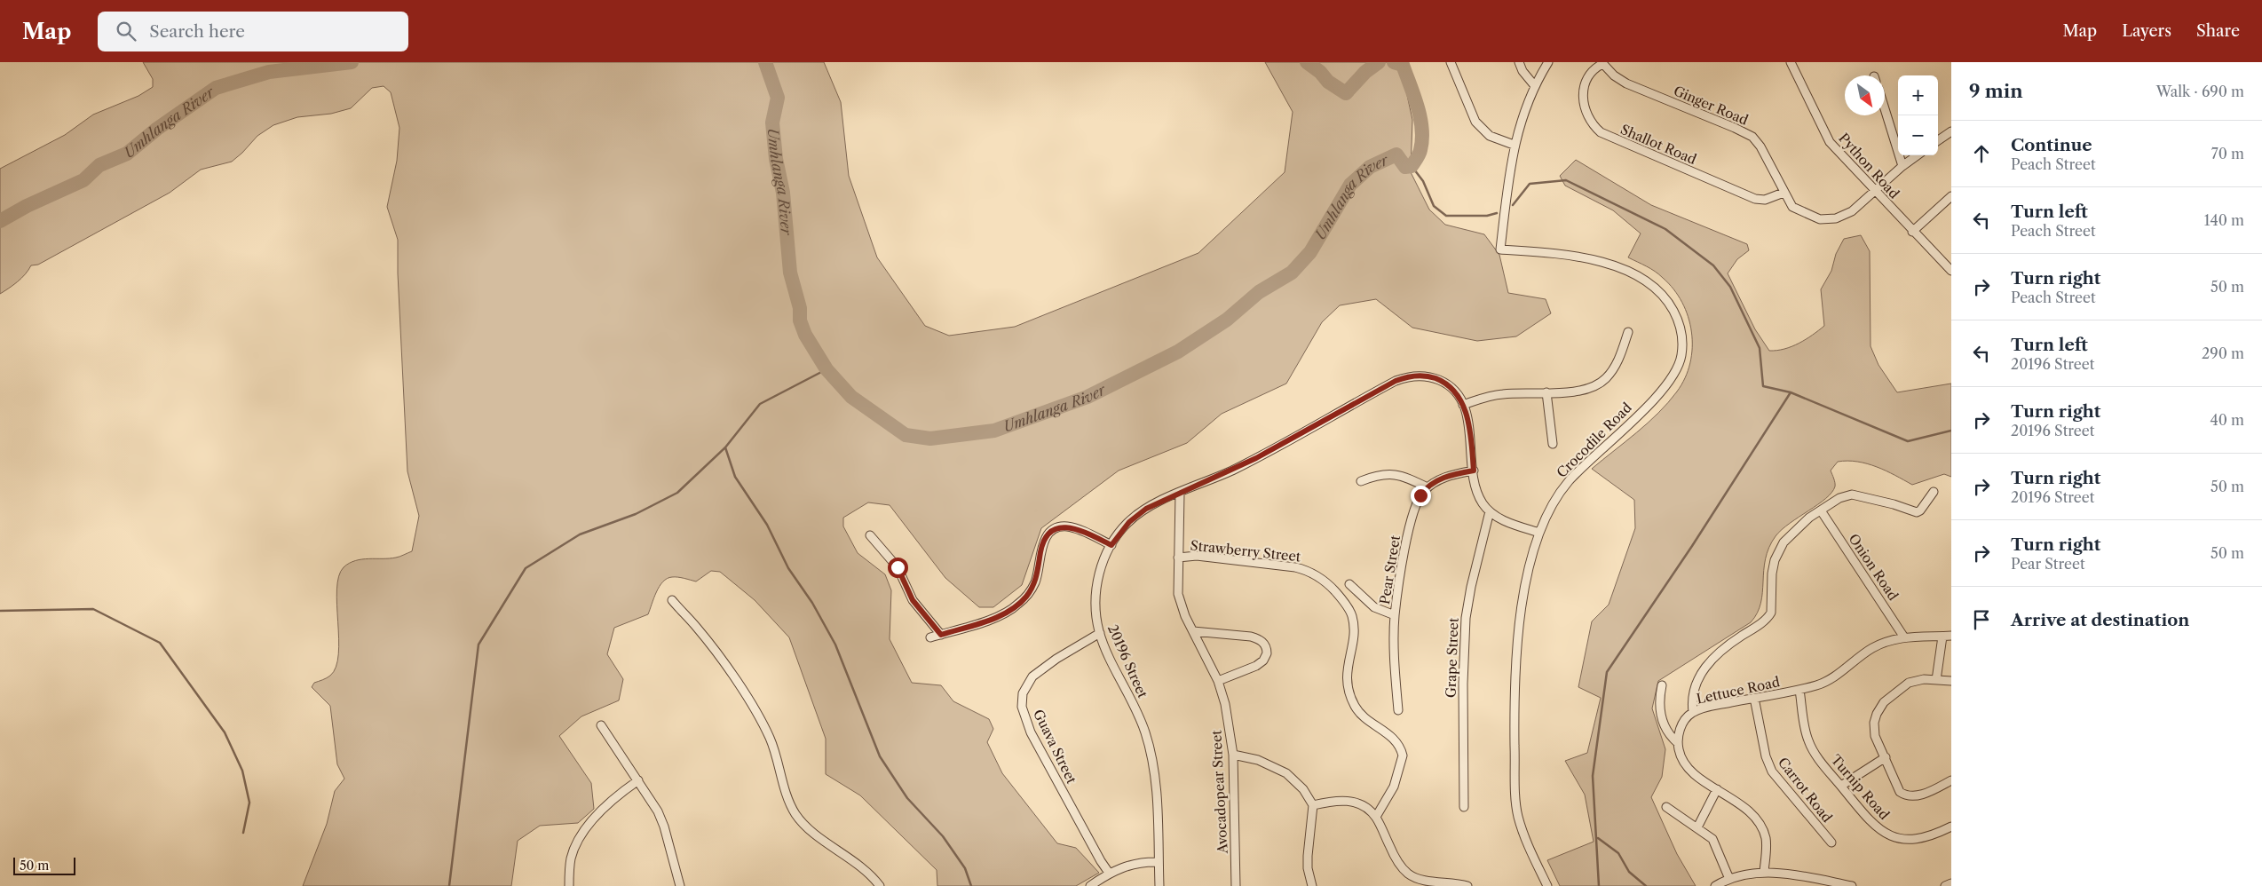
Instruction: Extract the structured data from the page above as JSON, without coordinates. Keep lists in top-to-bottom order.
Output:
{
  "streets": {
    "street": [
      "Ginger Road",
      "Shallot Road",
      "Python Road",
      "Crocodile Road",
      "Strawberry Street",
      "Onion Road",
      "Pear Street",
      "Grape Street",
      "20196 Street",
      "Lettuce Road",
      "Guava Street",
      "Turnip Road",
      "Carrot Road",
      "Avocadopear Street"
    ]
  },
  "crossings": [
    ["Ginger Road", "Shallot Road"],
    ["Ginger Road", "Python Road"],
    ["Crocodile Road", "20196 Street"],
    ["Strawberry Street", "Avocadopear Street"],
    ["Onion Road", "Lettuce Road"],
    ["Pear Street", "20196 Street"],
    ["Grape Street", "20196 Street"],
    ["20196 Street", "Guava Street"],
    ["20196 Street", "Avocadopear Street"],
    ["Lettuce Road", "Turnip Road"],
    ["Lettuce Road", "Carrot Road"]
  ],
  "water": ["Umhlanga River"],
  "scale_bar": "50 m",
  "north": "bottom right",
  "page": {
    "header": "Map",
    "search": "Search here",
    "nav": ["Map", "Layers", "Share"],
    "heading": ["9 min", "Walk · 690 m"],
    "map_buttons": ["+", "−"],
    "list": [
      ["Continue", "Peach Street", "70 m"],
      ["Turn left", "Peach Street", "140 m"],
      ["Turn right", "Peach Street", "50 m"],
      ["Turn left", "20196 Street", "290 m"],
      ["Turn right", "20196 Street", "40 m"],
      ["Turn right", "20196 Street", "50 m"],
      ["Turn right", "Pear Street", "50 m"],
      "Arrive at destination"
    ],
    "scale": "50 m"
  }
}
